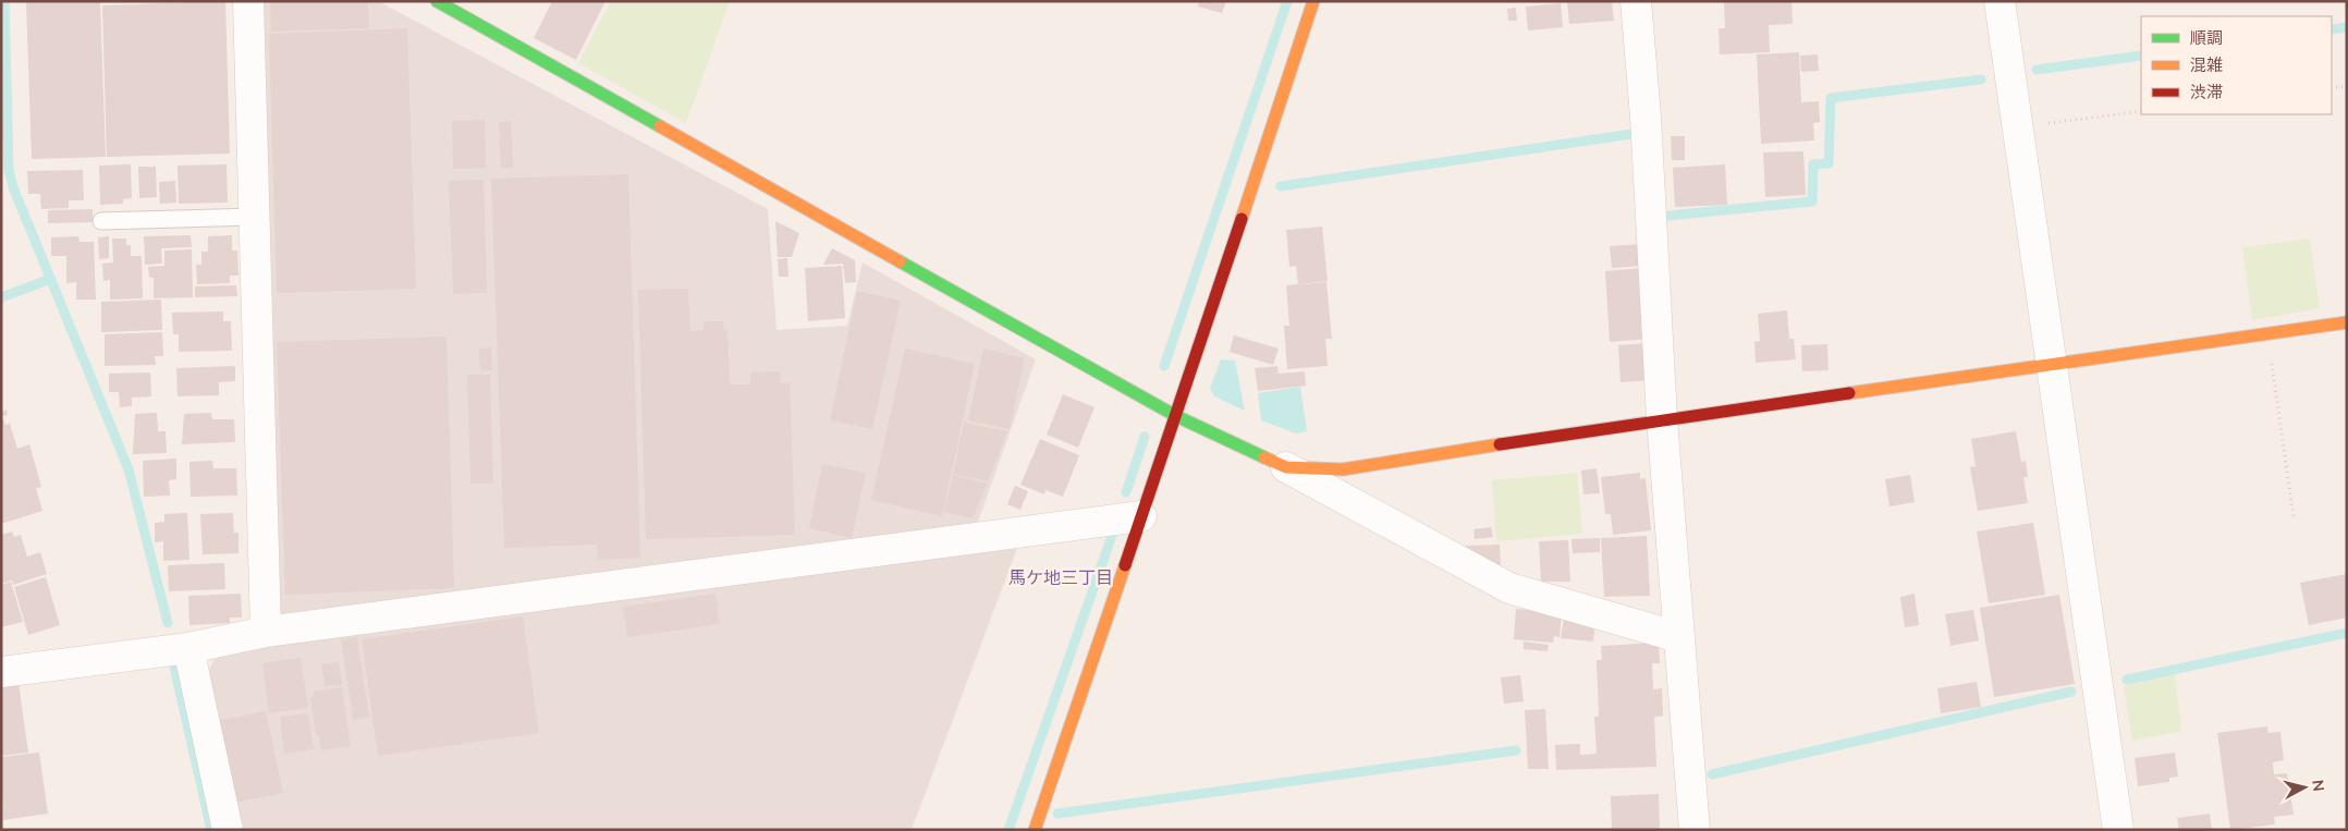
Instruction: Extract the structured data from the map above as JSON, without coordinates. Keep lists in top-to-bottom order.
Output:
{
  "districts": ["馬ケ地三丁目"],
  "legend": ["順調", "混雑", "渋滞"],
  "north": "right"
}
